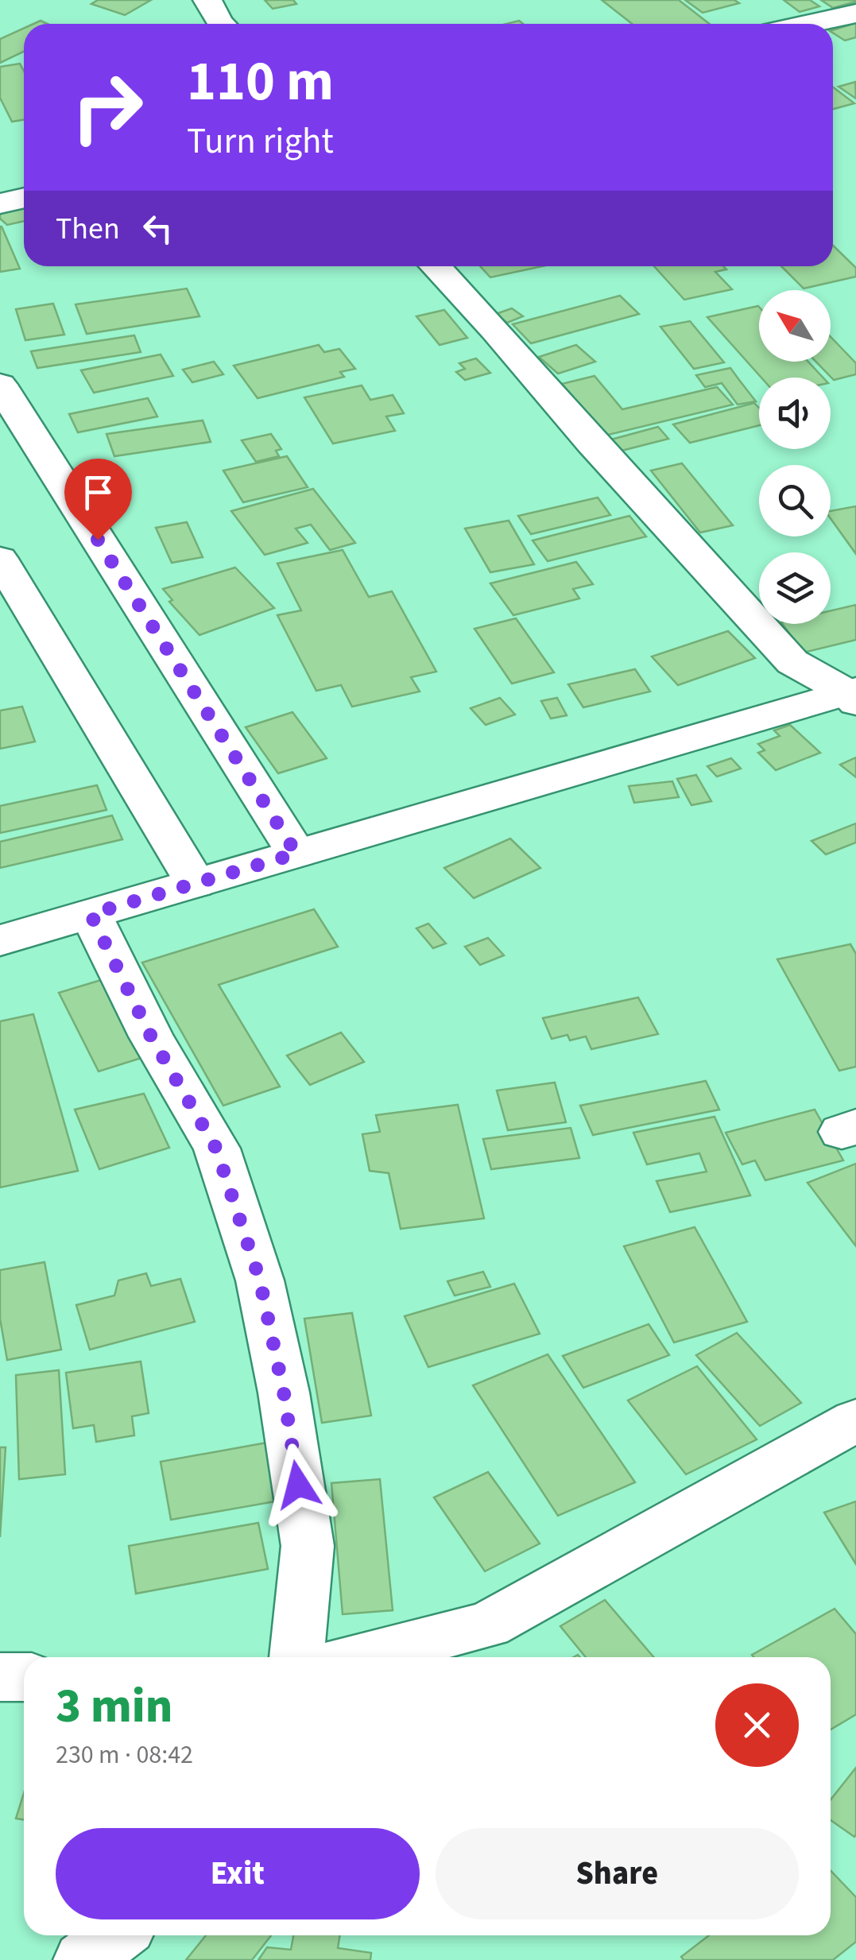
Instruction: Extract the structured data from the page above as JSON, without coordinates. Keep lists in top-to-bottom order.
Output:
{
  "north": "top left",
  "page": {
    "turn": ["110 m", "Turn right"],
    "then": "Then",
    "heading": ["3 min", "230 m · 08:42"],
    "buttons": ["Exit", "Share"]
  }
}
